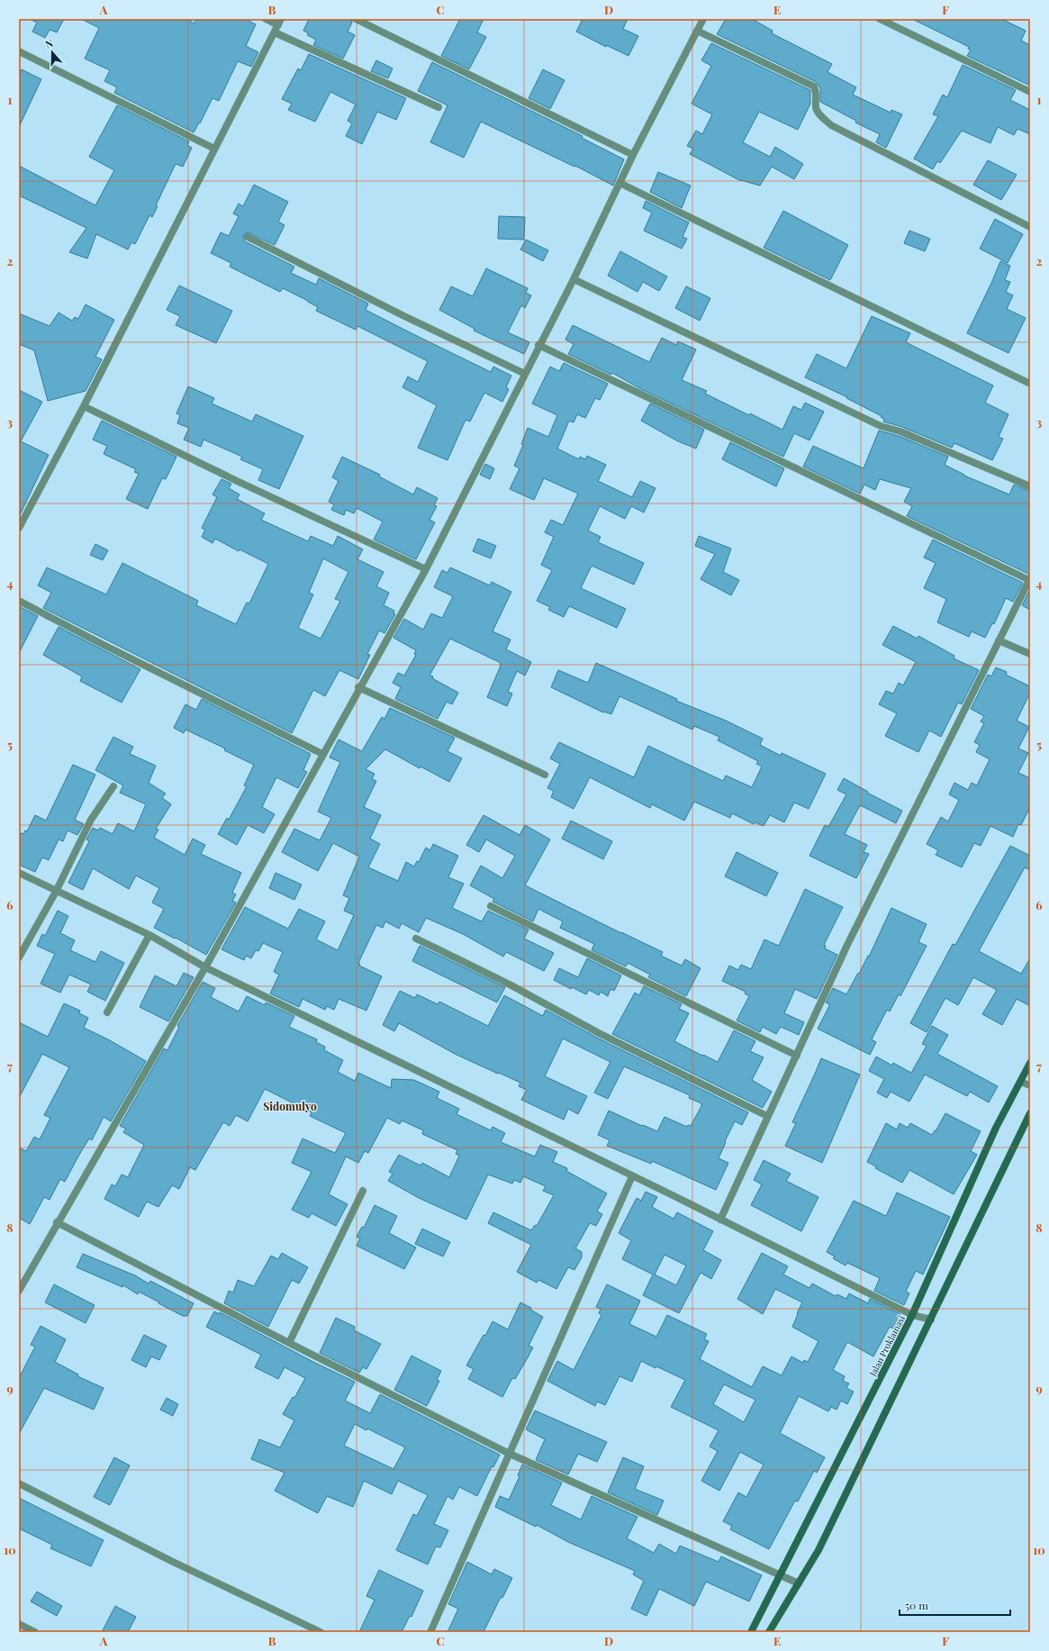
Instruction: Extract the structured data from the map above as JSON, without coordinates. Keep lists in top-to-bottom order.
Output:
{
  "streets": {
    "street": ["Jalan Proklamasi"]
  },
  "districts": ["Sidomulyo"],
  "scale_bar": "50 m",
  "north": "top",
  "grid": {
    "columns": [
      "A",
      "B",
      "C",
      "D",
      "E",
      "F"
    ],
    "rows": [
      "1",
      "2",
      "3",
      "4",
      "5",
      "6",
      "7",
      "8",
      "9",
      "10"
    ]
  }
}
